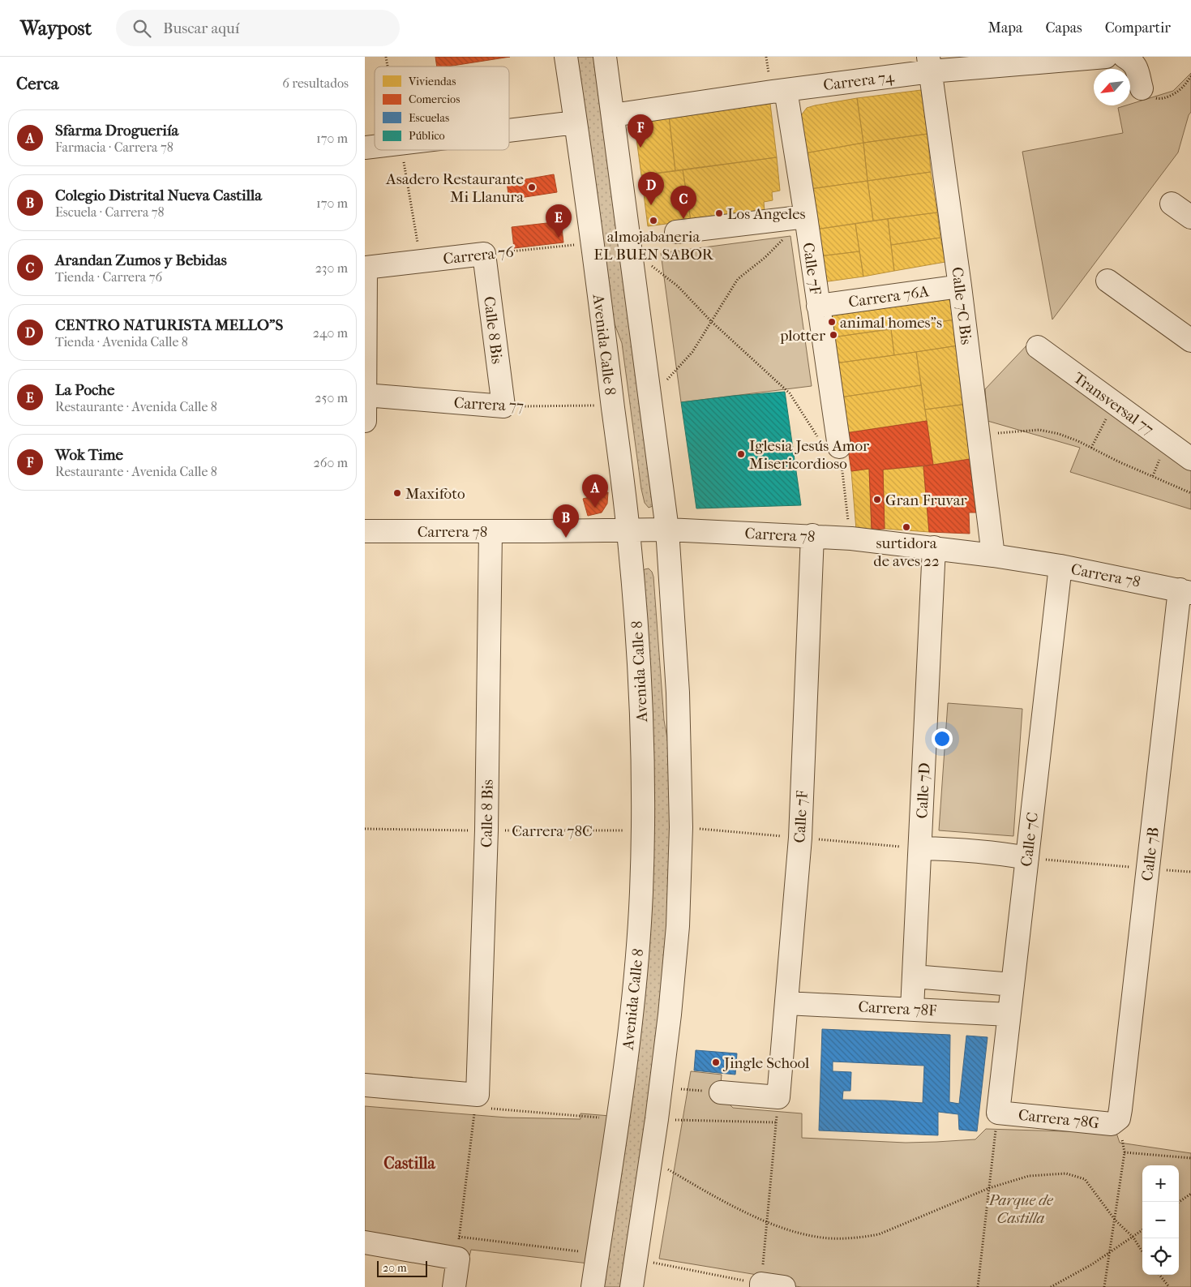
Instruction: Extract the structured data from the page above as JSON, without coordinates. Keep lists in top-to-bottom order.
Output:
{
  "streets": {
    "street": [
      "Carrera 74",
      "Carrera 76",
      "Calle 7F",
      "Carrera 76A",
      "Calle 7C Bis",
      "Calle 8 Bis",
      "Avenida Calle 8",
      "Transversal 77",
      "Carrera 77",
      "Carrera 78",
      "Calle 7D",
      "Calle 7C",
      "Calle 7B",
      "Carrera 78F",
      "Carrera 78G"
    ],
    "path": ["Carrera 78C"]
  },
  "crossings": [
    ["Carrera 74", "Calle 7F"],
    ["Carrera 74", "Calle 7C Bis"],
    ["Carrera 76", "Calle 8 Bis"],
    ["Carrera 76", "Avenida Calle 8"],
    ["Calle 7F", "Carrera 76A"],
    ["Calle 7F", "Carrera 78"],
    ["Calle 7F", "Carrera 78F"],
    ["Carrera 76A", "Calle 7C Bis"],
    ["Calle 7C Bis", "Carrera 78"],
    ["Calle 8 Bis", "Carrera 77"],
    ["Calle 8 Bis", "Carrera 78"],
    ["Calle 8 Bis", "Carrera 78C"],
    ["Avenida Calle 8", "Carrera 77"],
    ["Avenida Calle 8", "Carrera 78"],
    ["Avenida Calle 8", "Carrera 78C"],
    ["Carrera 78", "Calle 7D"],
    ["Carrera 78", "Calle 7C"],
    ["Carrera 78", "Calle 7B"],
    ["Calle 7D", "Carrera 78F"],
    ["Calle 7C", "Carrera 78F"],
    ["Calle 7C", "Carrera 78G"],
    ["Calle 7B", "Carrera 78G"]
  ],
  "districts": ["Castilla"],
  "parks": ["Parque de Castilla"],
  "places": [
    "Asadero Restaurante Mi Llanura",
    "Los Angeles",
    "almojabaneria EL BUEN SABOR",
    "animal homes\"s",
    "plotter",
    "Iglesia Jesús Amor Misericordioso",
    "Maxifoto",
    "Gran Fruvar",
    "surtidora de aves 22",
    "Jingle School"
  ],
  "legend": [
    "Viviendas",
    "Comercios",
    "Escuelas",
    "Público"
  ],
  "scale_bar": "20 m",
  "north": "bottom left",
  "page": {
    "header": "Waypost",
    "search": "Buscar aquí",
    "nav": ["Mapa", "Capas", "Compartir"],
    "heading": ["Cerca", "6 resultados"],
    "list": [
      {
        "mark": "A",
        "name": "Sfarma Drogueriía",
        "note": "Farmacia · Carrera 78",
        "value": "170 m"
      },
      {
        "mark": "B",
        "name": "Colegio Distrital Nueva Castilla",
        "note": "Escuela · Carrera 78",
        "value": "170 m"
      },
      {
        "mark": "C",
        "name": "Arandan Zumos y Bebidas",
        "note": "Tienda · Carrera 76",
        "value": "230 m"
      },
      {
        "mark": "D",
        "name": "CENTRO NATURISTA MELLO\"S",
        "note": "Tienda · Avenida Calle 8",
        "value": "240 m"
      },
      {
        "mark": "E",
        "name": "La Poche",
        "note": "Restaurante · Avenida Calle 8",
        "value": "250 m"
      },
      {
        "mark": "F",
        "name": "Wok Time",
        "note": "Restaurante · Avenida Calle 8",
        "value": "260 m"
      }
    ],
    "pins": [
      "F",
      "D",
      "C",
      "E",
      "A",
      "B"
    ],
    "map_buttons": ["+", "−"],
    "scale": "20 m"
  }
}
